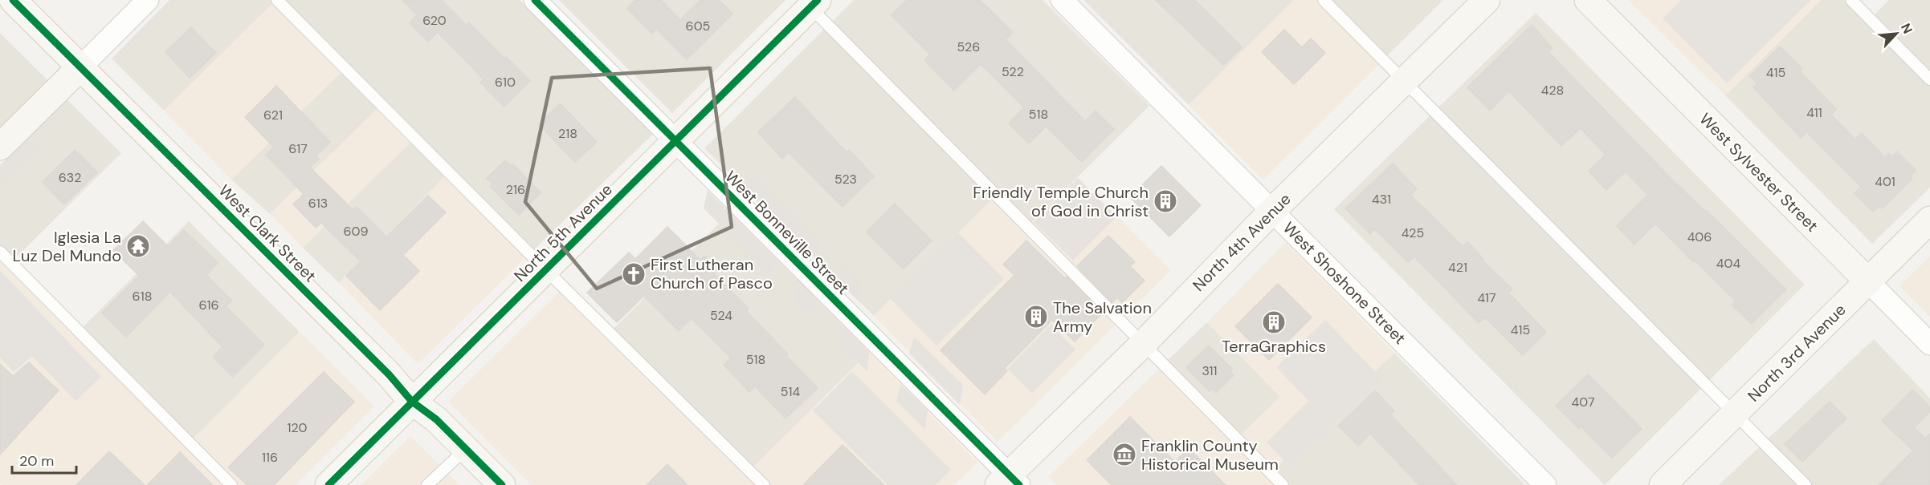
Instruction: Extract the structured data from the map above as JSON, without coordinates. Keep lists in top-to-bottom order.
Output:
{
  "streets": {
    "street": [
      "West Sylvester Street",
      "North 5th Avenue",
      "West Bonneville Street",
      "West Clark Street",
      "North 4th Avenue",
      "West Shoshone Street",
      "North 3rd Avenue"
    ]
  },
  "crossings": [
    ["West Sylvester Street", "North 3rd Avenue"],
    ["North 5th Avenue", "West Bonneville Street"],
    ["North 5th Avenue", "West Clark Street"],
    ["West Bonneville Street", "North 4th Avenue"],
    ["North 4th Avenue", "West Shoshone Street"]
  ],
  "places": {
    "building": ["Friendly Temple Church of God in Christ", "The Salvation Army", "TerraGraphics"],
    "temple": ["Iglesia La Luz Del Mundo"],
    "church": ["First Lutheran Church of Pasco"],
    "museum": ["Franklin County Historical Museum"]
  },
  "house_numbers": [
    "620",
    "605",
    "526",
    "522",
    "415",
    "610",
    "428",
    "411",
    "518",
    "621",
    "218",
    "617",
    "632",
    "523",
    "401",
    "216",
    "431",
    "613",
    "609",
    "425",
    "406",
    "404",
    "421",
    "618",
    "417",
    "616",
    "524",
    "415",
    "518",
    "311",
    "514",
    "407",
    "120",
    "116"
  ],
  "scale_bar": "20 m",
  "north": "top right"
}
